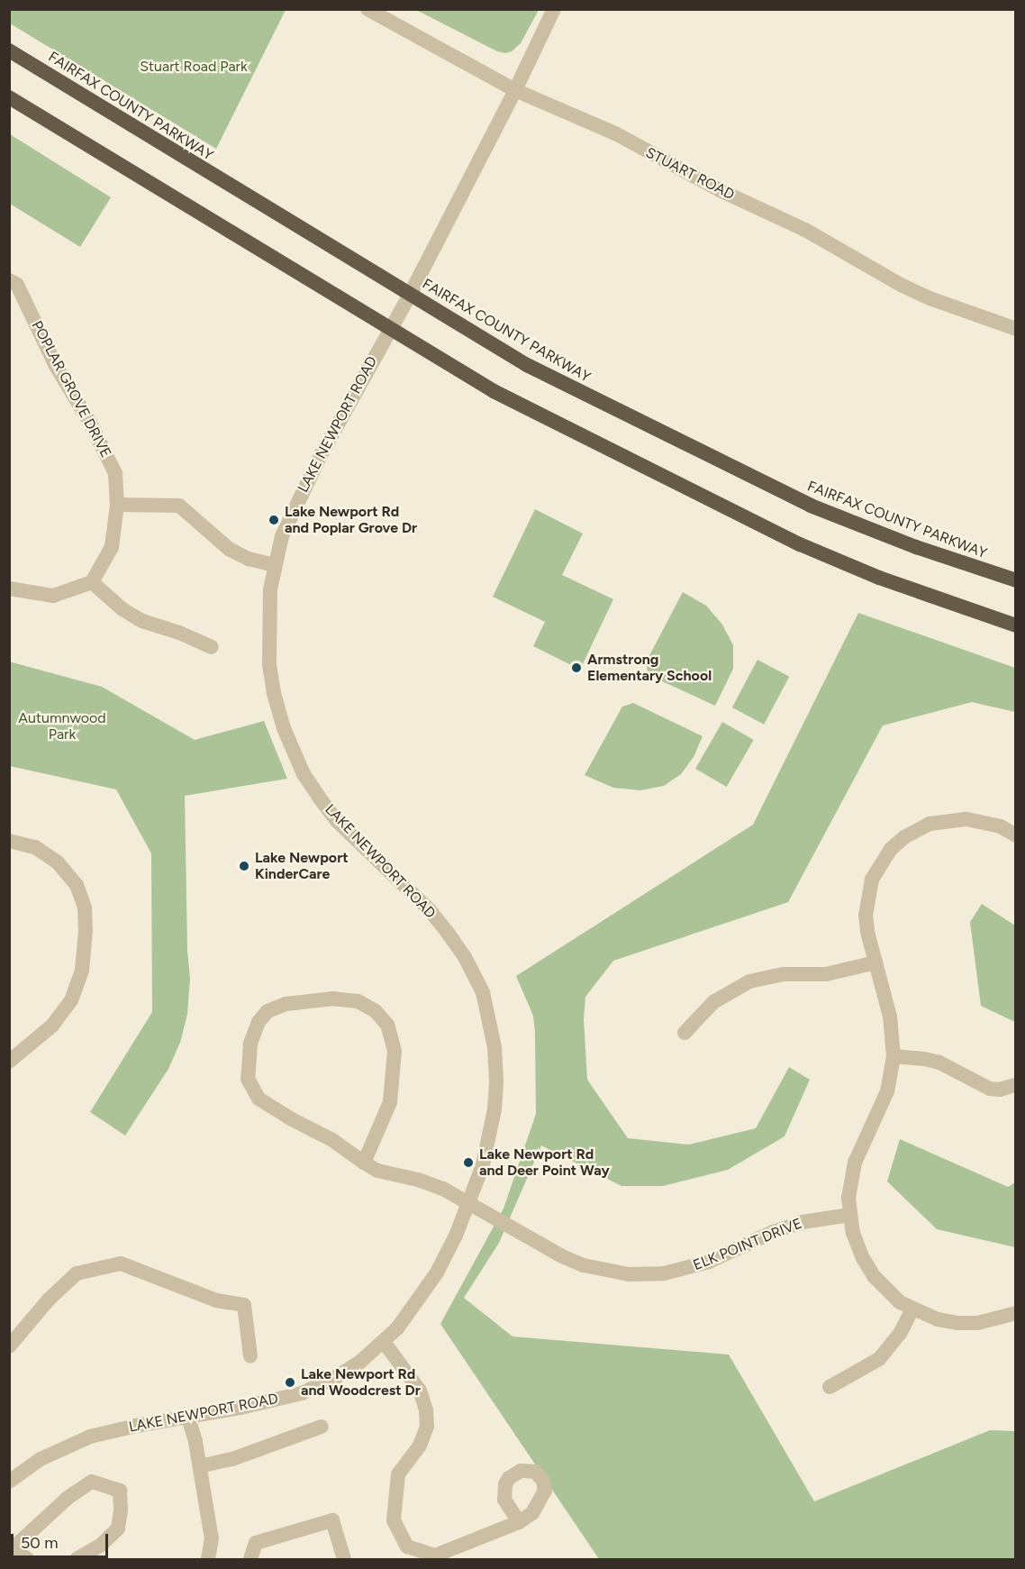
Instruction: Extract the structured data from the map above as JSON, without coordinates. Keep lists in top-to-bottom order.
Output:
{
  "streets": {
    "highway": ["FAIRFAX COUNTY PARKWAY"],
    "street": [
      "STUART ROAD",
      "POPLAR GROVE DRIVE",
      "LAKE NEWPORT ROAD",
      "ELK POINT DRIVE"
    ]
  },
  "crossings": [
    ["FAIRFAX COUNTY PARKWAY", "LAKE NEWPORT ROAD"],
    ["STUART ROAD", "LAKE NEWPORT ROAD"],
    ["LAKE NEWPORT ROAD", "ELK POINT DRIVE"]
  ],
  "parks": ["Stuart Road Park", "Autumnwood Park"],
  "places": [
    "Lake Newport Rd and Poplar Grove Dr",
    "Armstrong Elementary School",
    "Lake Newport KinderCare",
    "Lake Newport Rd and Deer Point Way",
    "Lake Newport Rd and Woodcrest Dr"
  ],
  "scale_bar": "50 m"
}
